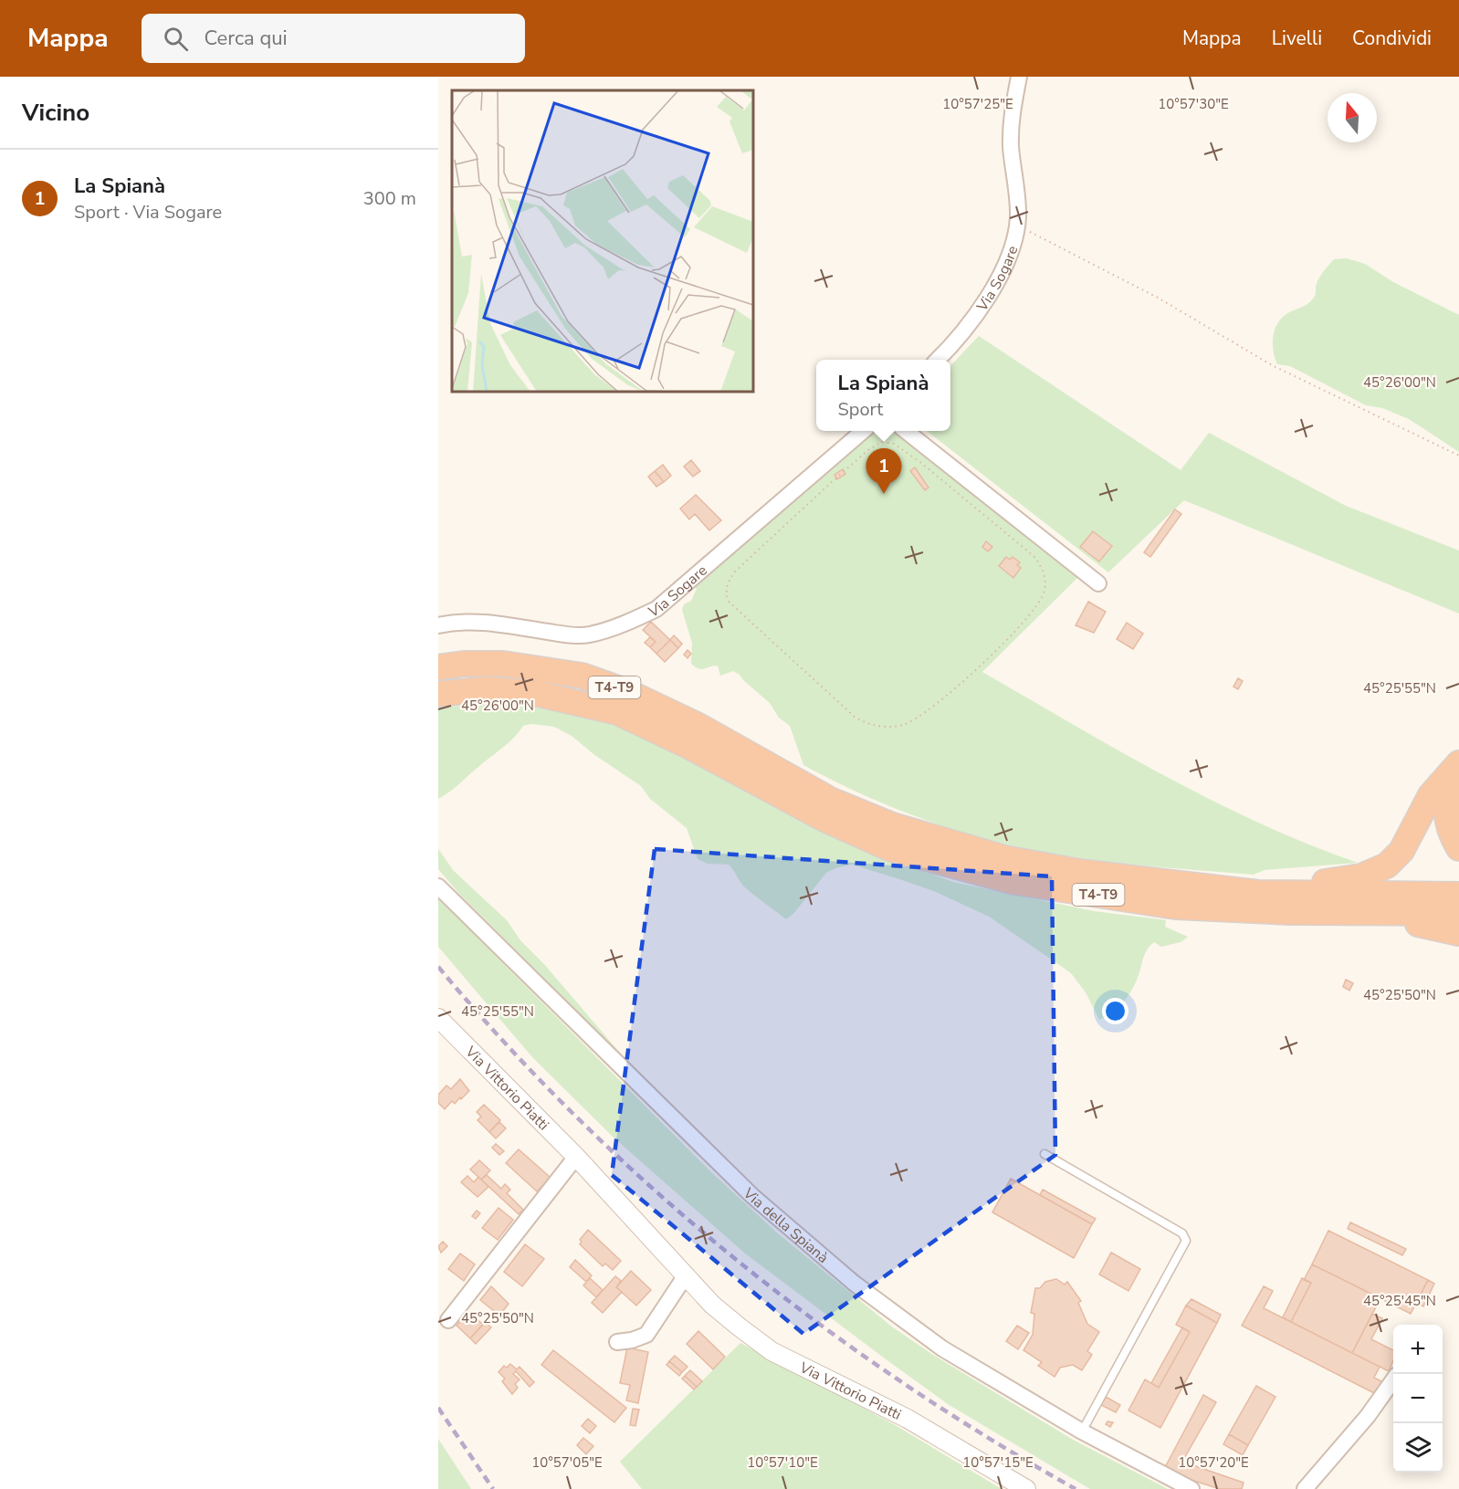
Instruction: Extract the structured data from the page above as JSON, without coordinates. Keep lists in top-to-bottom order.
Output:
{
  "streets": {
    "highway": ["T4-T9"],
    "street": ["Via Sogare", "Via Vittorio Piatti", "Via della Spianà"]
  },
  "north": "top",
  "page": {
    "header": "Mappa",
    "search": "Cerca qui",
    "nav": ["Mappa", "Livelli", "Condividi"],
    "heading": "Vicino",
    "list": [
      {
        "mark": "1",
        "name": "La Spianà",
        "note": "Sport · Via Sogare",
        "value": "300 m"
      }
    ],
    "popup": ["La Spianà", "Sport"],
    "pins": "1",
    "map_buttons": ["+", "−"]
  },
  "coordinates": [
    "10°57'25\"E",
    "10°57'30\"E",
    "45°26'00\"N",
    "45°25'55\"N",
    "45°25'50\"N",
    "45°25'45\"N",
    "10°57'05\"E",
    "10°57'10\"E",
    "10°57'15\"E",
    "10°57'20\"E"
  ]
}
